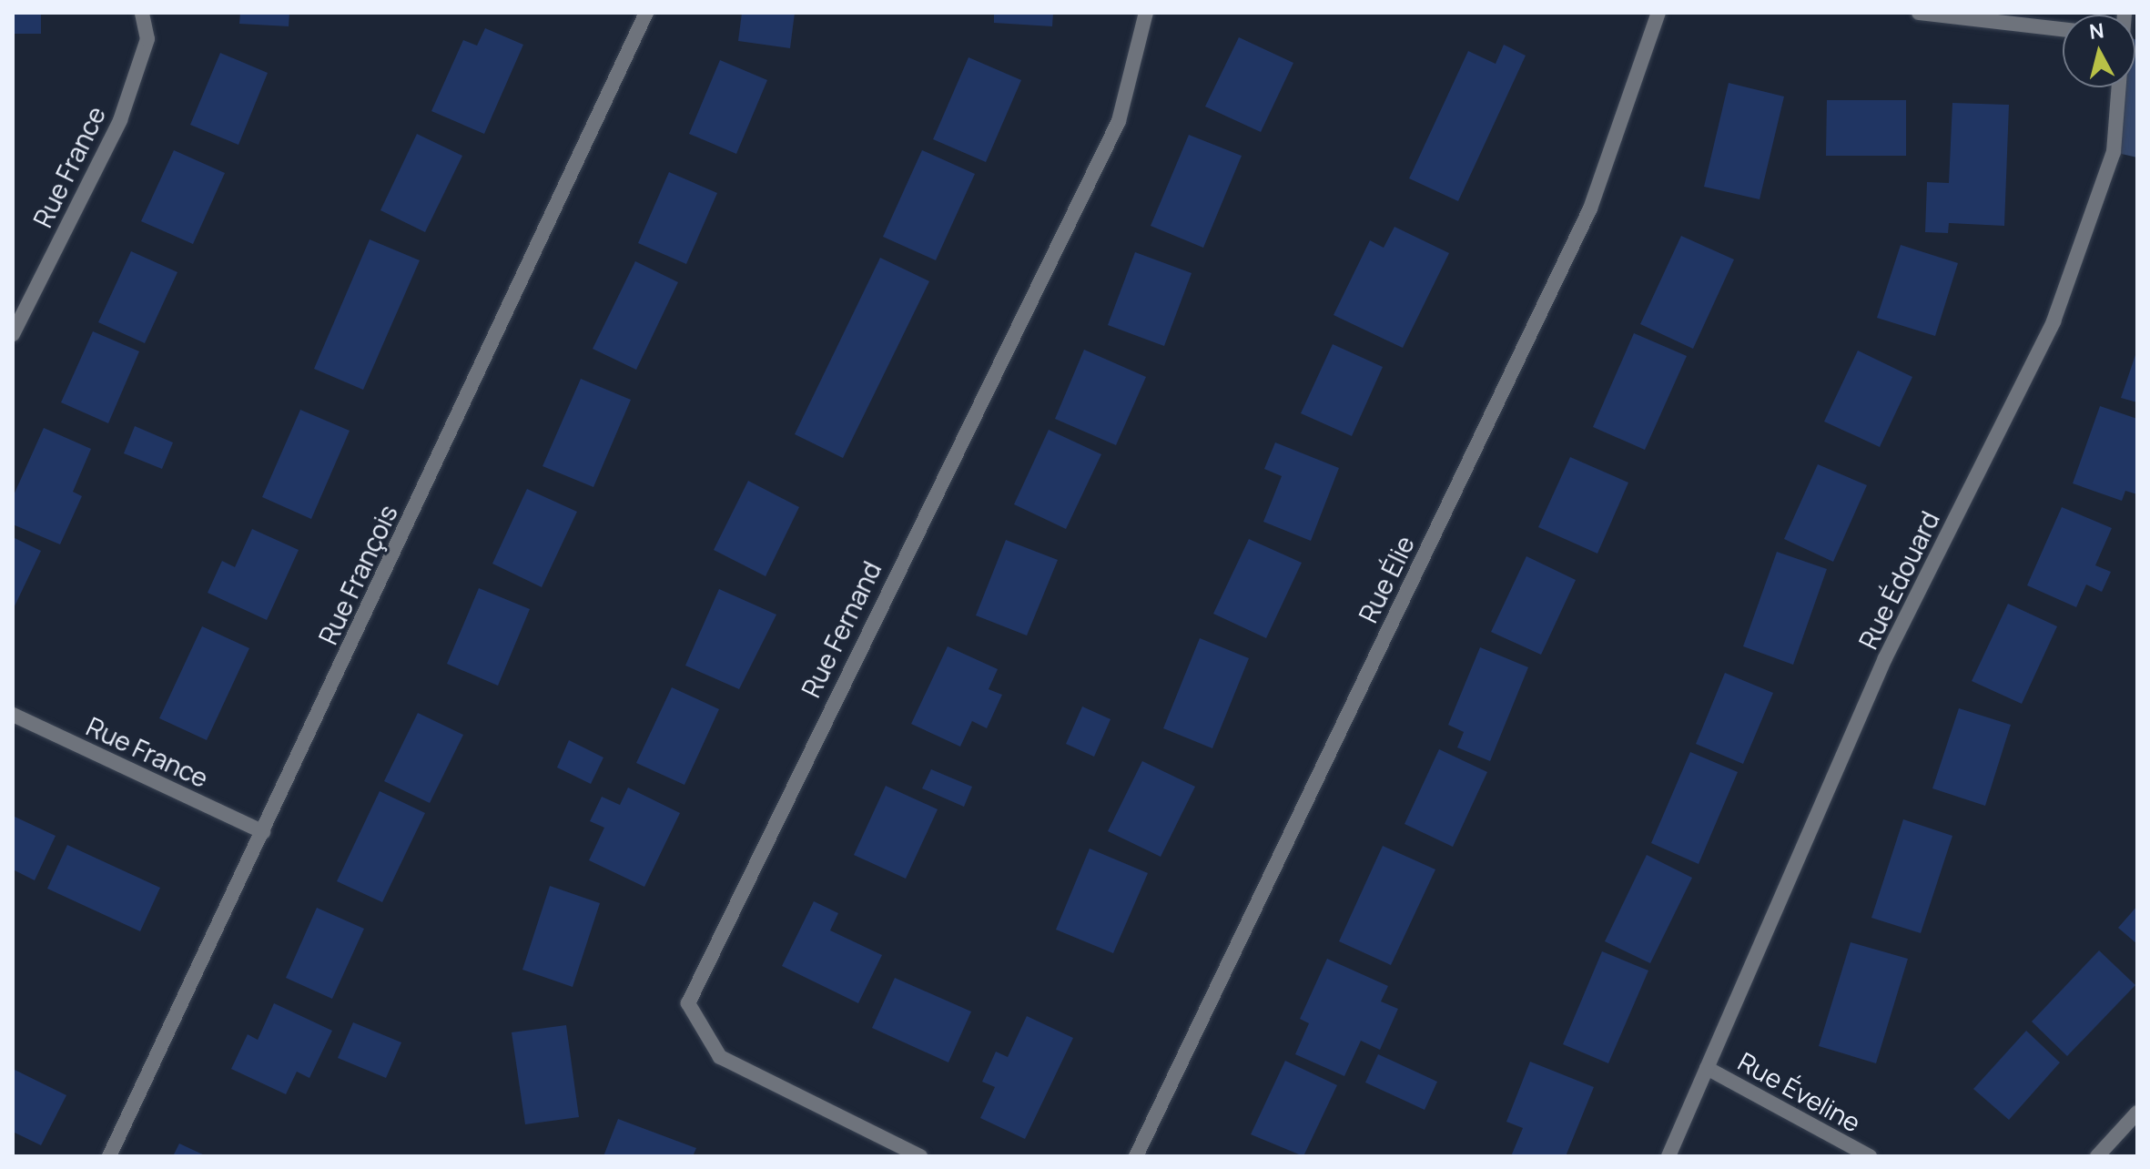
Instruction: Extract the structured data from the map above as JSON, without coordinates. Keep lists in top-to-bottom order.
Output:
{
  "streets": {
    "street": [
      "Rue France",
      "Rue François",
      "Rue Élie",
      "Rue Édouard",
      "Rue Fernand",
      "Rue Éveline"
    ]
  },
  "crossings": [
    ["Rue France", "Rue François"],
    ["Rue Édouard", "Rue Éveline"]
  ],
  "north": "top"
}
